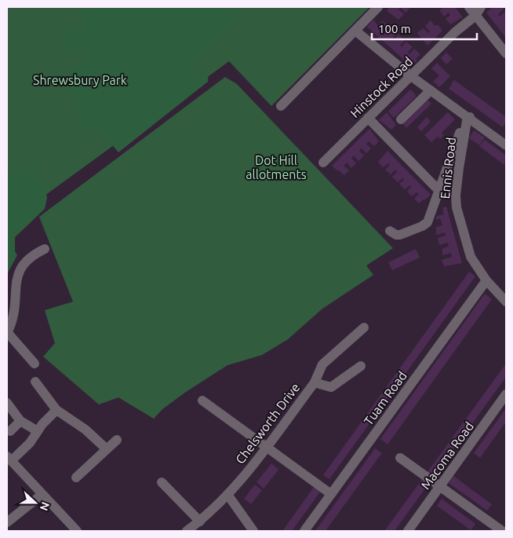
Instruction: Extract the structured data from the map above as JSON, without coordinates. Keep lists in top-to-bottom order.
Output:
{
  "streets": {
    "street": [
      "Hinstock Road",
      "Ennis Road",
      "Tuam Road",
      "Chelsworth Drive",
      "Macoma Road"
    ]
  },
  "crossings": [
    ["Ennis Road", "Tuam Road"]
  ],
  "parks": ["Shrewsbury Park", "Dot Hill allotments"],
  "scale_bar": "100 m",
  "north": "right"
}
